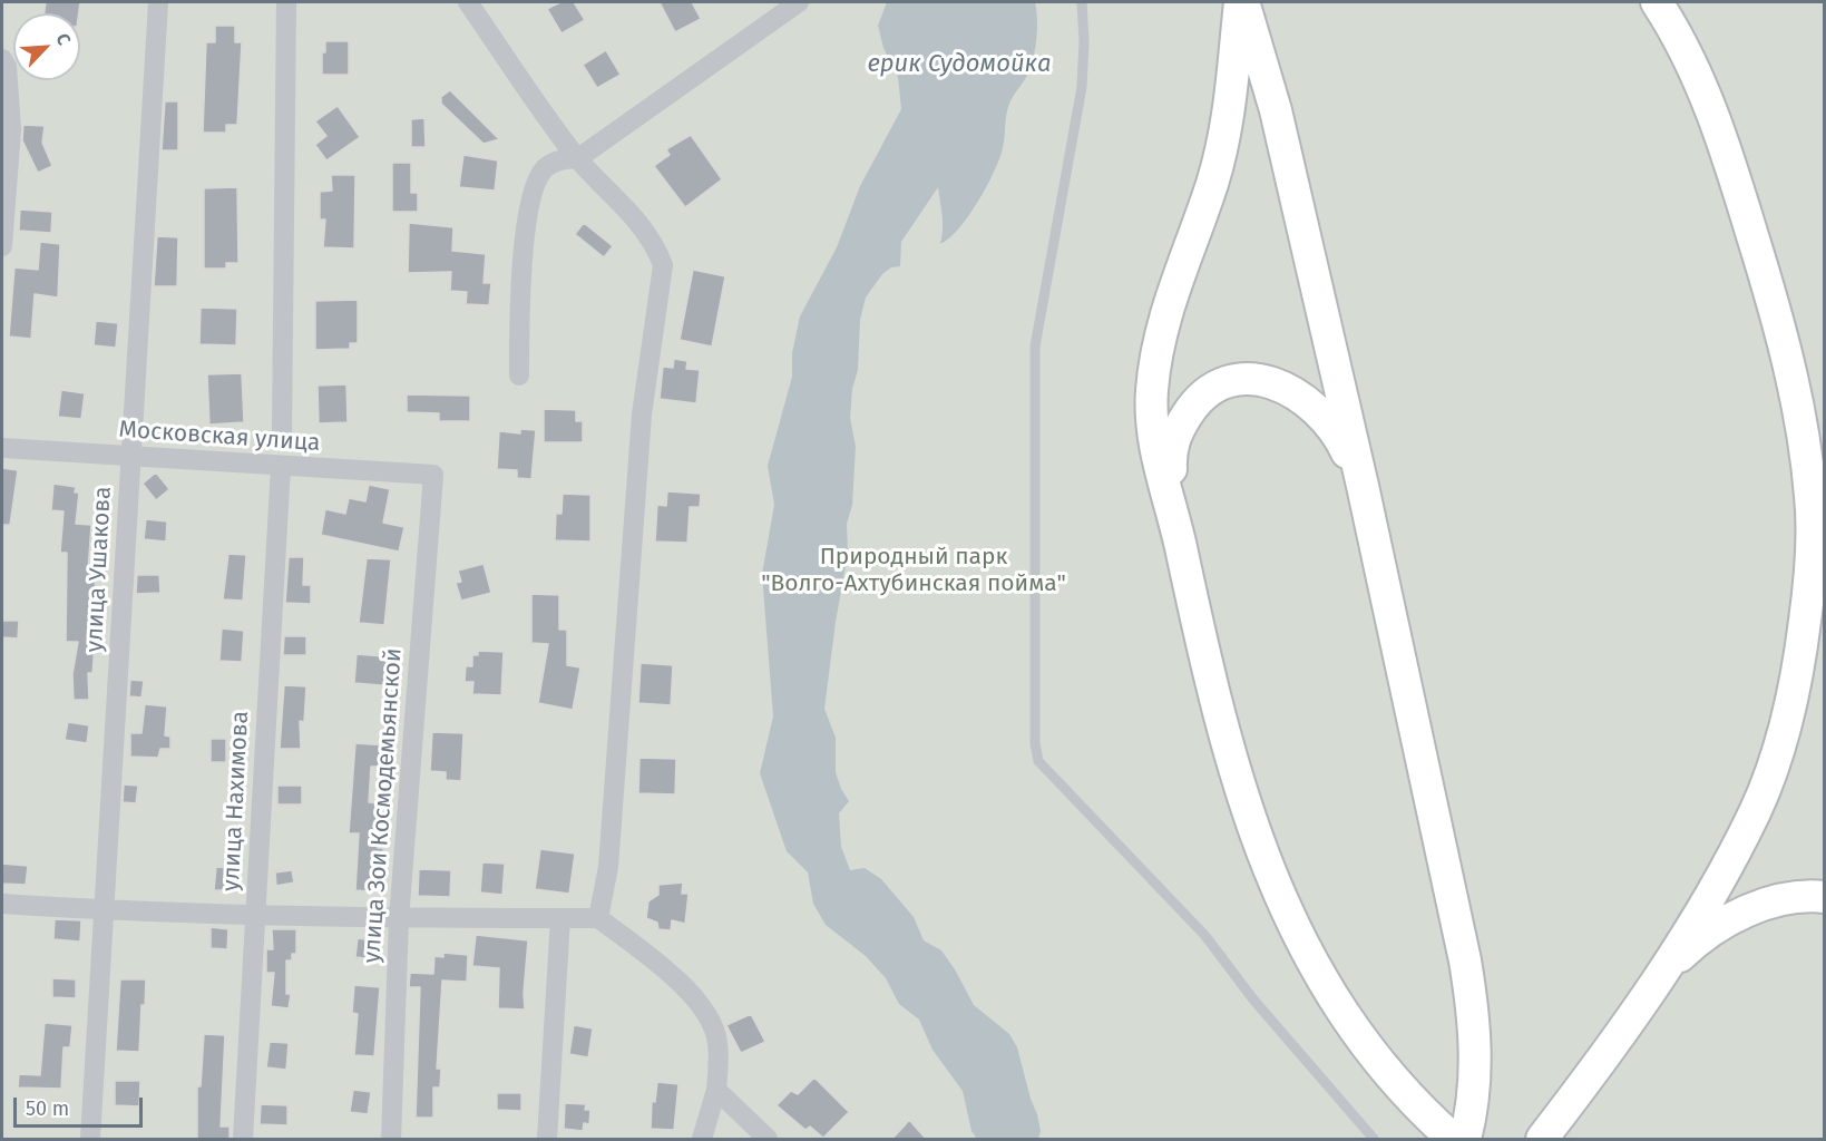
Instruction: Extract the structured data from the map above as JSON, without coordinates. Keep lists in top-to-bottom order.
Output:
{
  "streets": {
    "street": [
      "Московская улица",
      "улица Ушакова",
      "улица Нахимова",
      "улица Зои Космодемьянской"
    ]
  },
  "crossings": [
    ["Московская улица", "улица Ушакова"],
    ["Московская улица", "улица Нахимова"],
    ["Московская улица", "улица Зои Космодемьянской"]
  ],
  "water": ["ерик Судомойка"],
  "parks": ["Природный парк \"Волго-Ахтубинская пойма\""],
  "scale_bar": "50 m",
  "north": "top right"
}
